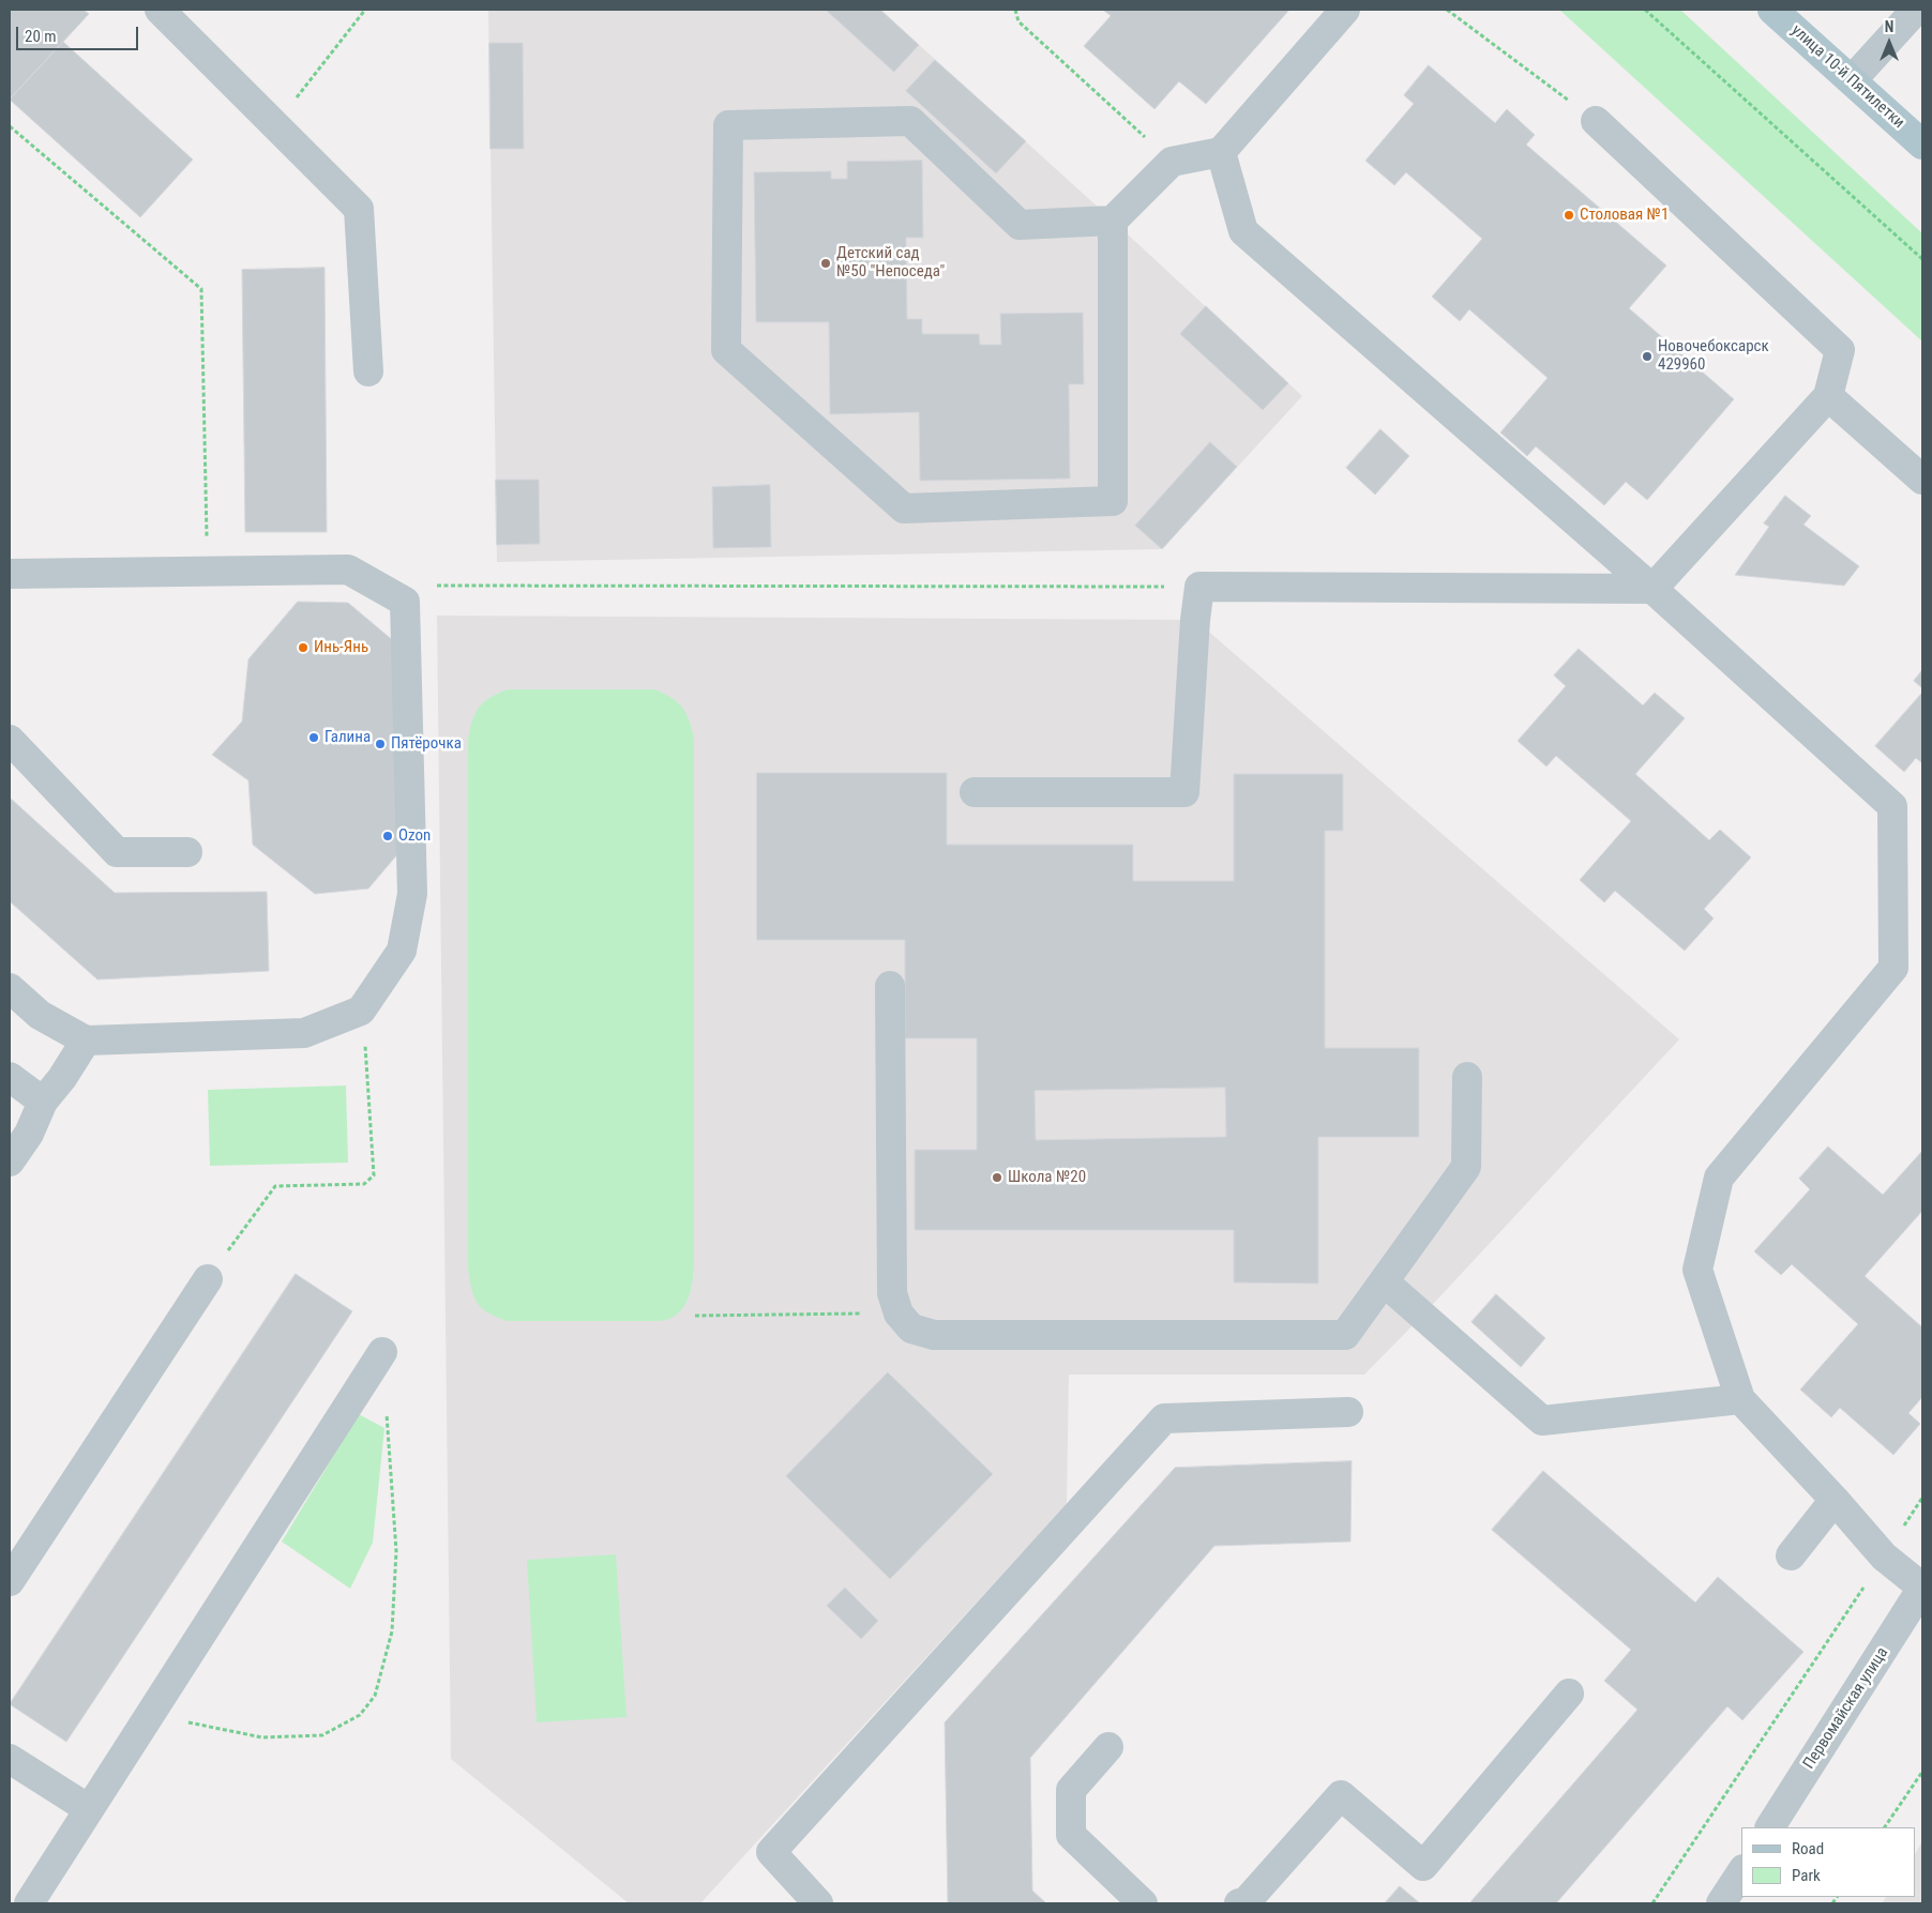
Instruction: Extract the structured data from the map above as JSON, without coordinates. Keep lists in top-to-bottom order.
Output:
{
  "streets": {
    "main road": ["улица 10-й Пятилетки"],
    "street": ["Первомайская улица"]
  },
  "places": [
    "Столовая №1",
    "Детский сад №50 \"Непоседа\"",
    "Новочебоксарск 429960",
    "Инь-Янь",
    "Галина",
    "Пятёрочка",
    "Ozon",
    "Школа №20"
  ],
  "legend": ["Road", "Park"],
  "scale_bar": "20 m",
  "north": "top"
}
